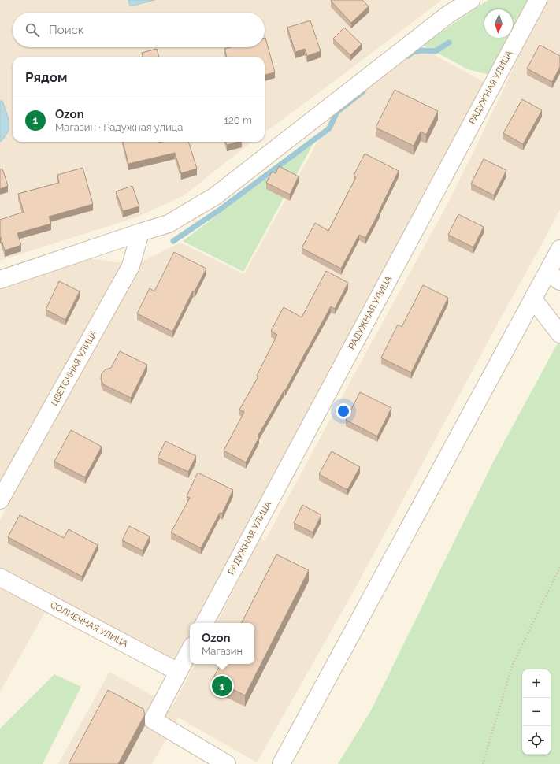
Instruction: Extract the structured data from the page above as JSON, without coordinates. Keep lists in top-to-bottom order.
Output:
{
  "streets": {
    "street": ["РАДУЖНАЯ УЛИЦА", "ЦВЕТОЧНАЯ УЛИЦА", "СОЛНЕЧНАЯ УЛИЦА"]
  },
  "north": "bottom",
  "page": {
    "search": "Поиск",
    "heading": "Рядом",
    "list": [
      {
        "mark": "1",
        "name": "Ozon",
        "note": "Магазин · Радужная улица",
        "value": "120 m"
      }
    ],
    "popup": ["Ozon", "Магазин"],
    "map_buttons": ["+", "−"],
    "pins": "1"
  }
}
